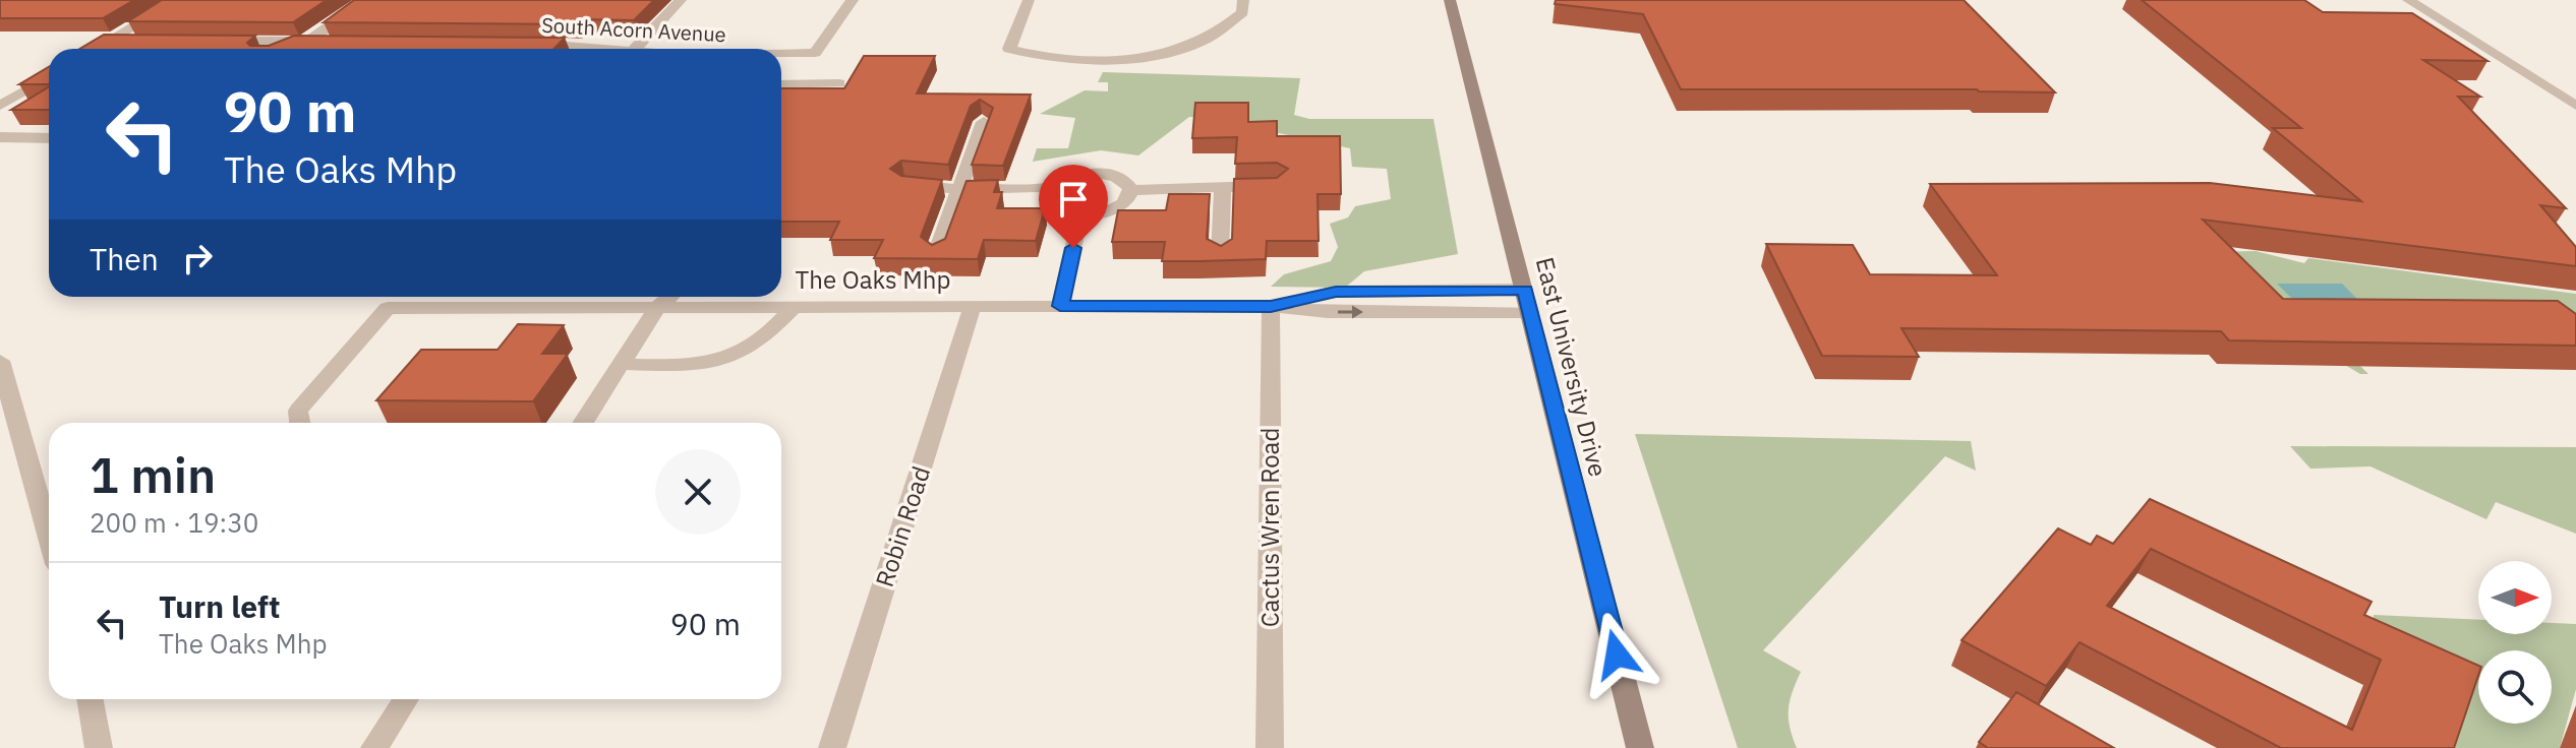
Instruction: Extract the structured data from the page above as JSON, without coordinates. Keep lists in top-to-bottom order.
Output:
{
  "streets": {
    "main road": ["East University Drive"],
    "street": [
      "South Acorn Avenue",
      "The Oaks Mhp",
      "Robin Road",
      "Cactus Wren Road"
    ]
  },
  "crossings": [
    ["The Oaks Mhp", "East University Drive"],
    ["The Oaks Mhp", "Robin Road"],
    ["The Oaks Mhp", "Cactus Wren Road"]
  ],
  "north": "right",
  "page": {
    "turn": ["90 m", "The Oaks Mhp"],
    "then": "Then",
    "heading": ["1 min", "200 m · 19:30"],
    "list": [
      {
        "name": "Turn left",
        "note": "The Oaks Mhp",
        "value": "90 m"
      }
    ]
  }
}
